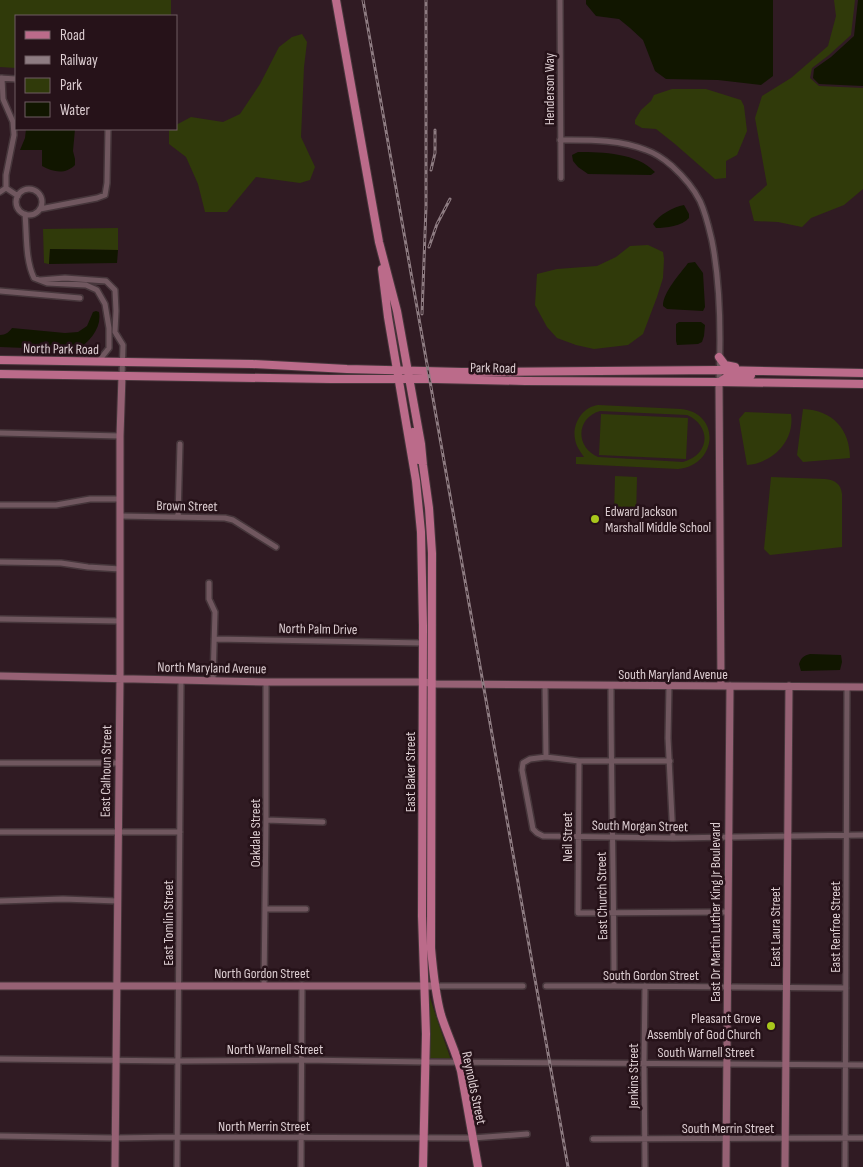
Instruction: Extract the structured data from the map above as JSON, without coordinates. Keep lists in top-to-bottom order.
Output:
{
  "streets": {
    "main road": [
      "North Park Road",
      "Park Road",
      "East Baker Street",
      "Reynolds Street"
    ],
    "street": [
      "Henderson Way",
      "Brown Street",
      "North Palm Drive",
      "North Maryland Avenue",
      "South Maryland Avenue",
      "East Calhoun Street",
      "South Morgan Street",
      "Oakdale Street",
      "Neil Street",
      "East Church Street",
      "East Dr Martin Luther King Jr Boulevard",
      "East Tomlin Street",
      "East Laura Street",
      "East Renfroe Street",
      "North Gordon Street",
      "South Gordon Street",
      "North Warnell Street",
      "South Warnell Street",
      "Jenkins Street",
      "North Merrin Street",
      "South Merrin Street"
    ]
  },
  "crossings": [
    ["North Park Road", "Park Road"],
    ["North Park Road", "East Calhoun Street"],
    ["Park Road", "East Calhoun Street"],
    ["Park Road", "East Baker Street"],
    ["Brown Street", "East Calhoun Street"],
    ["North Palm Drive", "East Baker Street"],
    ["North Maryland Avenue", "South Maryland Avenue"],
    ["North Maryland Avenue", "East Calhoun Street"],
    ["North Maryland Avenue", "East Baker Street"],
    ["North Maryland Avenue", "Oakdale Street"],
    ["North Maryland Avenue", "East Tomlin Street"],
    ["South Maryland Avenue", "East Baker Street"],
    ["South Maryland Avenue", "East Church Street"],
    ["South Maryland Avenue", "East Dr Martin Luther King Jr Boulevard"],
    ["South Maryland Avenue", "East Laura Street"],
    ["South Maryland Avenue", "East Renfroe Street"],
    ["East Calhoun Street", "North Gordon Street"],
    ["East Calhoun Street", "North Warnell Street"],
    ["East Calhoun Street", "North Merrin Street"],
    ["East Baker Street", "North Gordon Street"],
    ["East Baker Street", "North Warnell Street"],
    ["East Baker Street", "Reynolds Street"],
    ["East Baker Street", "North Merrin Street"],
    ["South Morgan Street", "Neil Street"],
    ["South Morgan Street", "East Church Street"],
    ["South Morgan Street", "East Dr Martin Luther King Jr Boulevard"],
    ["South Morgan Street", "East Laura Street"],
    ["South Morgan Street", "East Renfroe Street"],
    ["Oakdale Street", "North Gordon Street"],
    ["Neil Street", "East Church Street"],
    ["East Church Street", "South Gordon Street"],
    ["East Dr Martin Luther King Jr Boulevard", "South Gordon Street"],
    ["East Dr Martin Luther King Jr Boulevard", "South Warnell Street"],
    ["East Dr Martin Luther King Jr Boulevard", "South Merrin Street"],
    ["East Tomlin Street", "North Gordon Street"],
    ["East Tomlin Street", "North Warnell Street"],
    ["East Tomlin Street", "North Merrin Street"],
    ["East Laura Street", "South Gordon Street"],
    ["East Laura Street", "South Warnell Street"],
    ["East Laura Street", "South Merrin Street"],
    ["East Renfroe Street", "South Gordon Street"],
    ["East Renfroe Street", "South Warnell Street"],
    ["East Renfroe Street", "South Merrin Street"],
    ["North Gordon Street", "Reynolds Street"],
    ["South Gordon Street", "Jenkins Street"],
    ["North Warnell Street", "South Warnell Street"],
    ["North Warnell Street", "Reynolds Street"],
    ["South Warnell Street", "Jenkins Street"],
    ["Jenkins Street", "South Merrin Street"],
    ["Reynolds Street", "North Merrin Street"]
  ],
  "places": ["Edward Jackson Marshall Middle School", "Pleasant Grove Assembly of God Church"],
  "legend": [
    "Road",
    "Railway",
    "Park",
    "Water"
  ]
}
